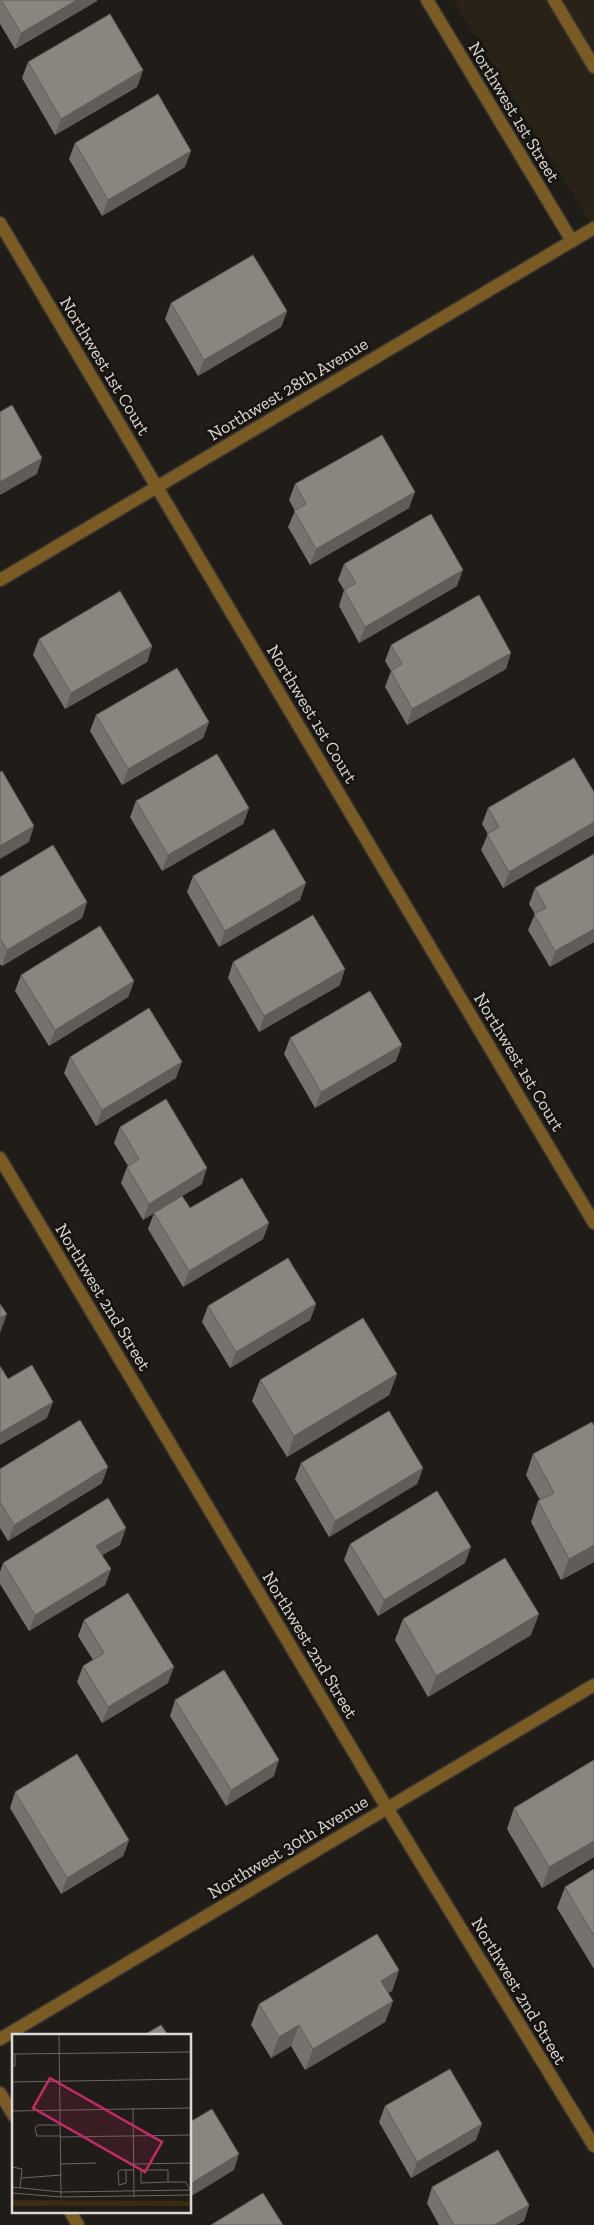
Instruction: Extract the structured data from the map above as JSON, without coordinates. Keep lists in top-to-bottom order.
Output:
{
  "streets": {
    "street": [
      "Northwest 1st Street",
      "Northwest 1st Court",
      "Northwest 28th Avenue",
      "Northwest 2nd Street",
      "Northwest 30th Avenue"
    ]
  },
  "crossings": [
    ["Northwest 1st Street", "Northwest 28th Avenue"],
    ["Northwest 1st Court", "Northwest 28th Avenue"],
    ["Northwest 2nd Street", "Northwest 30th Avenue"]
  ]
}
